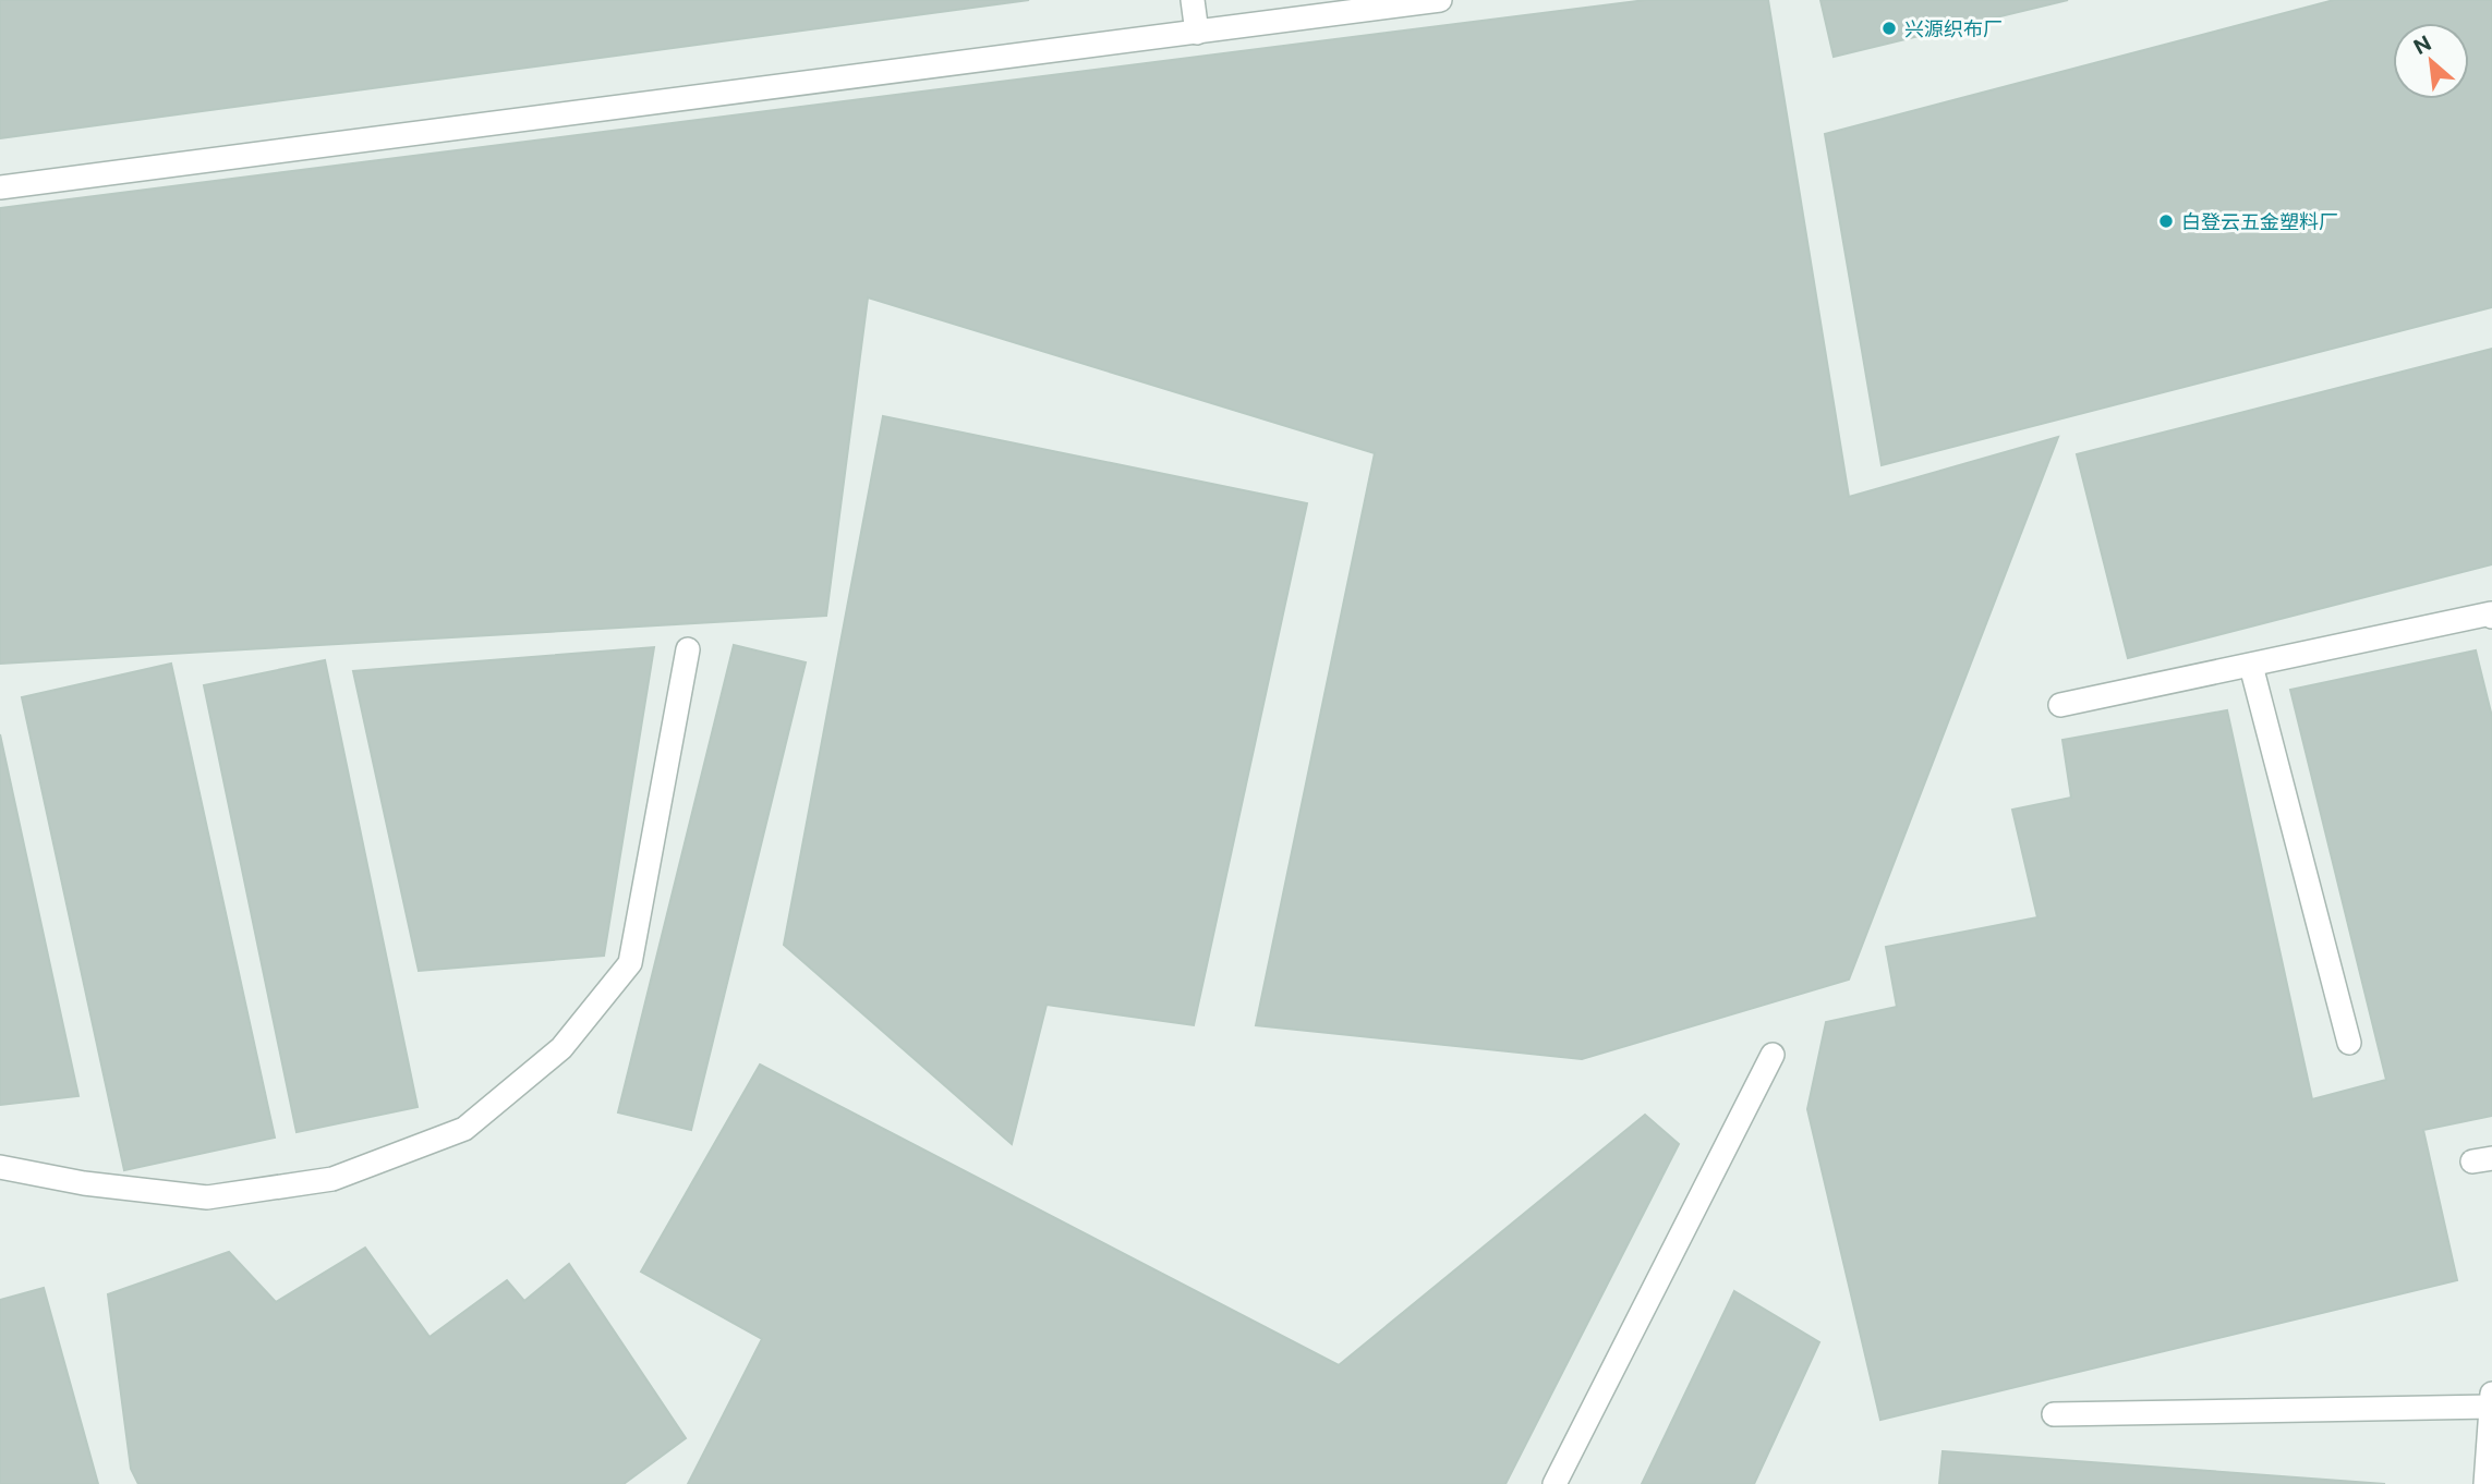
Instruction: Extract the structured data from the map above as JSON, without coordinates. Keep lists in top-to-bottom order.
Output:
{
  "places": ["兴源织布厂", "白登云五金塑料厂"],
  "north": "top left"
}
